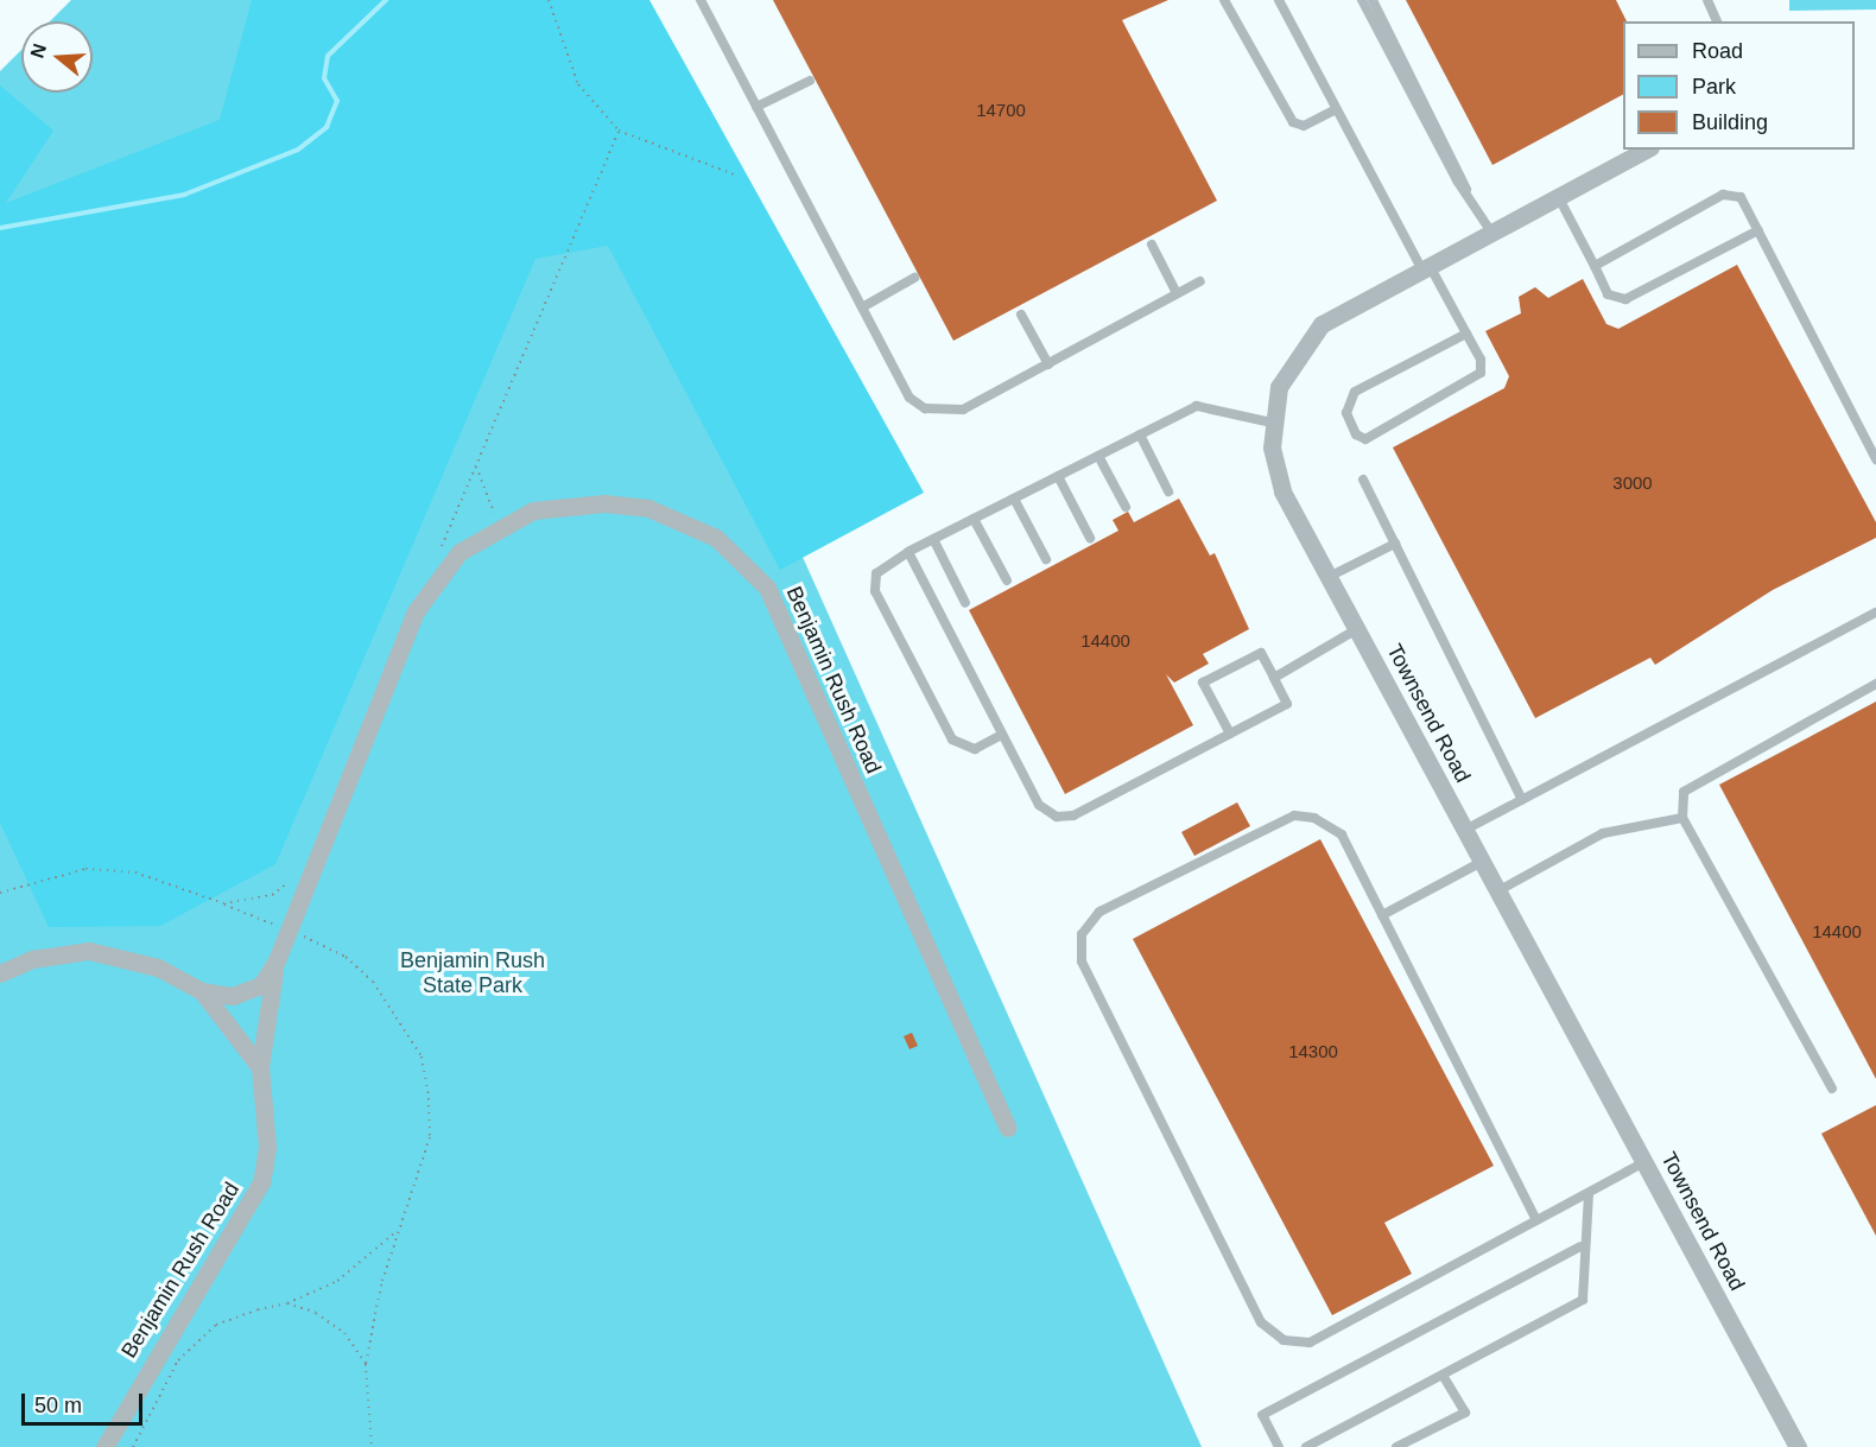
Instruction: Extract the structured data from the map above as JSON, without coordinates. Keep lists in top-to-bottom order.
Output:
{
  "streets": {
    "street": ["Benjamin Rush Road", "Townsend Road"]
  },
  "parks": ["Benjamin Rush State Park"],
  "house_numbers": [
    "14700",
    "3000",
    "14400",
    "14400",
    "14300"
  ],
  "legend": ["Road", "Park", "Building"],
  "scale_bar": "50 m",
  "north": "left"
}
